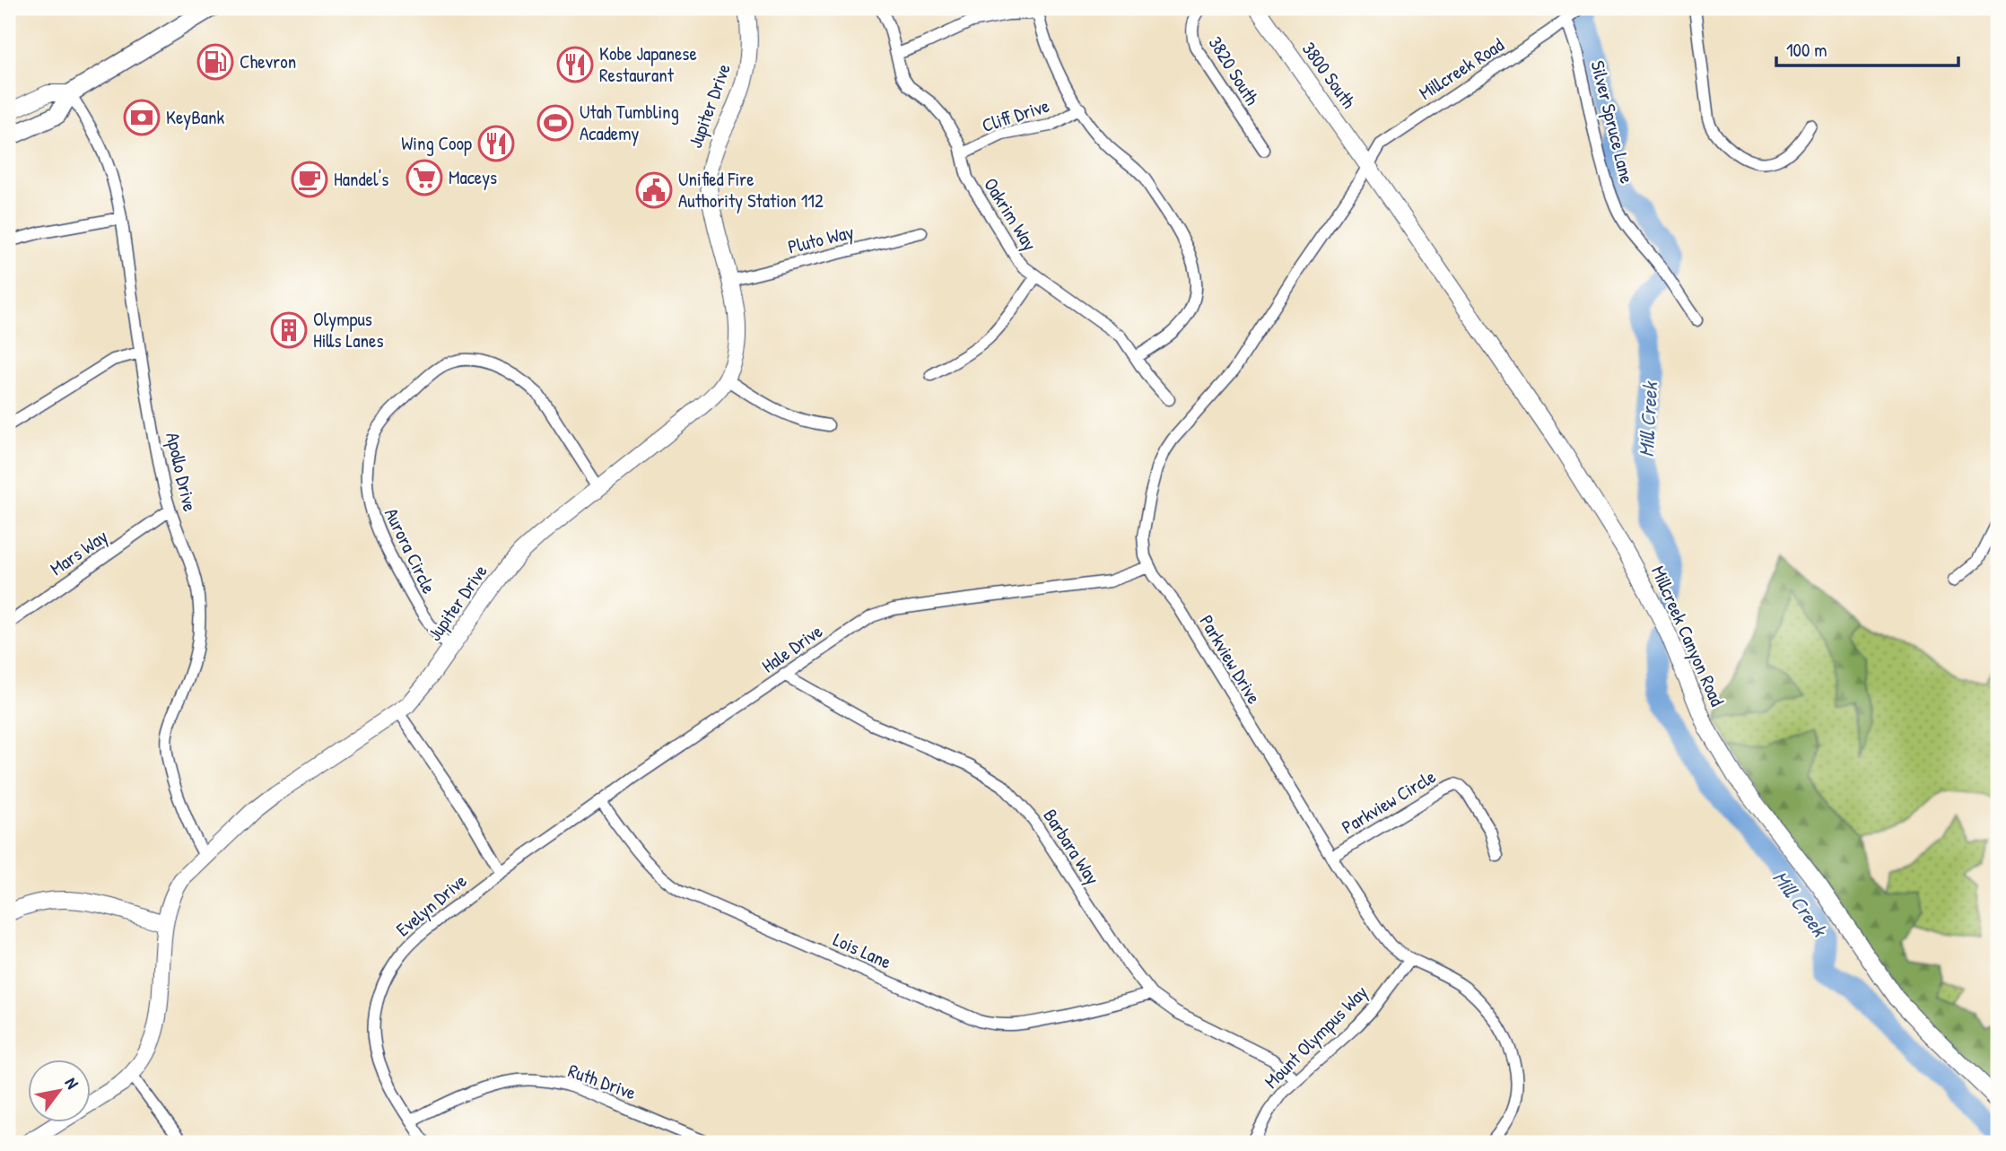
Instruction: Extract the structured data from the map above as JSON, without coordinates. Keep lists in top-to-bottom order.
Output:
{
  "streets": {
    "street": [
      "Millcreek Road",
      "3820 South",
      "3800 South",
      "Jupiter Drive",
      "Cliff Drive",
      "Silver Spruce Lane",
      "Oakrim Way",
      "Pluto Way",
      "Apollo Drive",
      "Aurora Circle",
      "Mars Way",
      "Millcreek Canyon Road",
      "Hale Drive",
      "Parkview Drive",
      "Parkview Circle",
      "Barbara Way",
      "Evelyn Drive",
      "Lois Lane",
      "Mount Olympus Way",
      "Ruth Drive"
    ]
  },
  "crossings": [
    ["Millcreek Road", "3800 South"],
    ["Millcreek Road", "Silver Spruce Lane"],
    ["Millcreek Road", "Millcreek Canyon Road"],
    ["Millcreek Road", "Parkview Drive"],
    ["3800 South", "Millcreek Canyon Road"],
    ["3800 South", "Parkview Drive"],
    ["Jupiter Drive", "Pluto Way"],
    ["Jupiter Drive", "Apollo Drive"],
    ["Jupiter Drive", "Aurora Circle"],
    ["Cliff Drive", "Oakrim Way"],
    ["Apollo Drive", "Mars Way"],
    ["Millcreek Canyon Road", "Parkview Drive"],
    ["Hale Drive", "Parkview Drive"],
    ["Hale Drive", "Barbara Way"],
    ["Hale Drive", "Evelyn Drive"],
    ["Hale Drive", "Lois Lane"],
    ["Parkview Drive", "Parkview Circle"],
    ["Parkview Drive", "Mount Olympus Way"],
    ["Barbara Way", "Lois Lane"],
    ["Barbara Way", "Mount Olympus Way"],
    ["Evelyn Drive", "Ruth Drive"]
  ],
  "water": ["Mill Creek"],
  "places": {
    "fuel station": ["Chevron"],
    "restaurant": ["Kobe Japanese Restaurant", "Wing Coop"],
    "bank": ["KeyBank"],
    "sports": ["Utah Tumbling Academy"],
    "supermarket": ["Maceys"],
    "cafe": ["Handel's"],
    "public building": ["Unified Fire Authority Station 112"],
    "building": ["Olympus Hills Lanes"]
  },
  "scale_bar": "100 m",
  "north": "top right"
}
